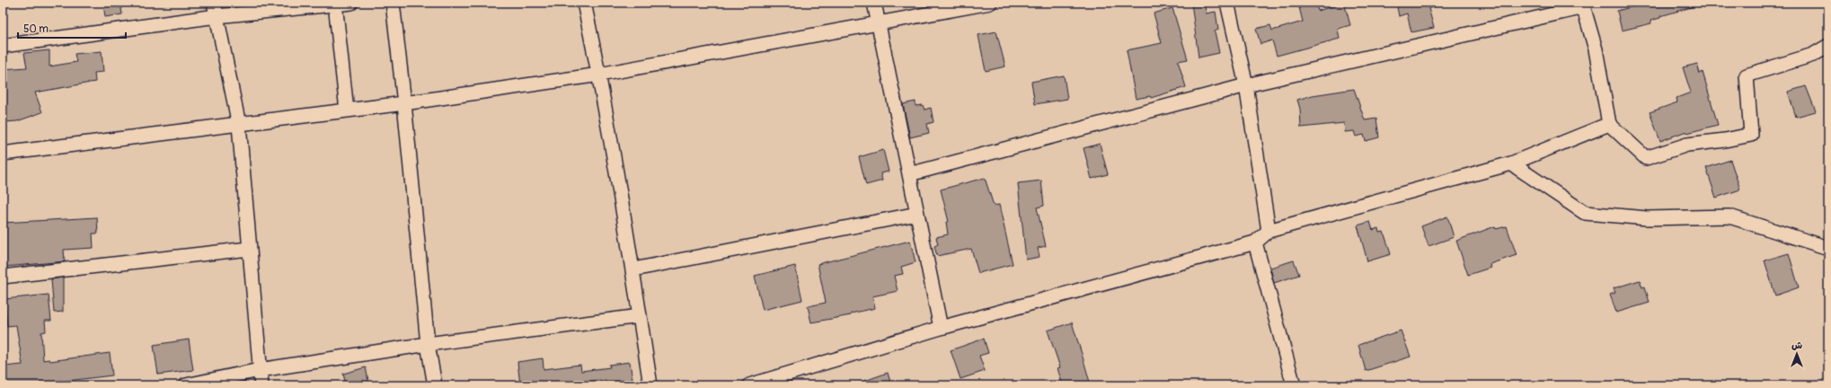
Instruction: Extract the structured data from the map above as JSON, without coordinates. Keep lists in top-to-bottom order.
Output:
{
  "scale_bar": "50 m",
  "north": "top"
}
